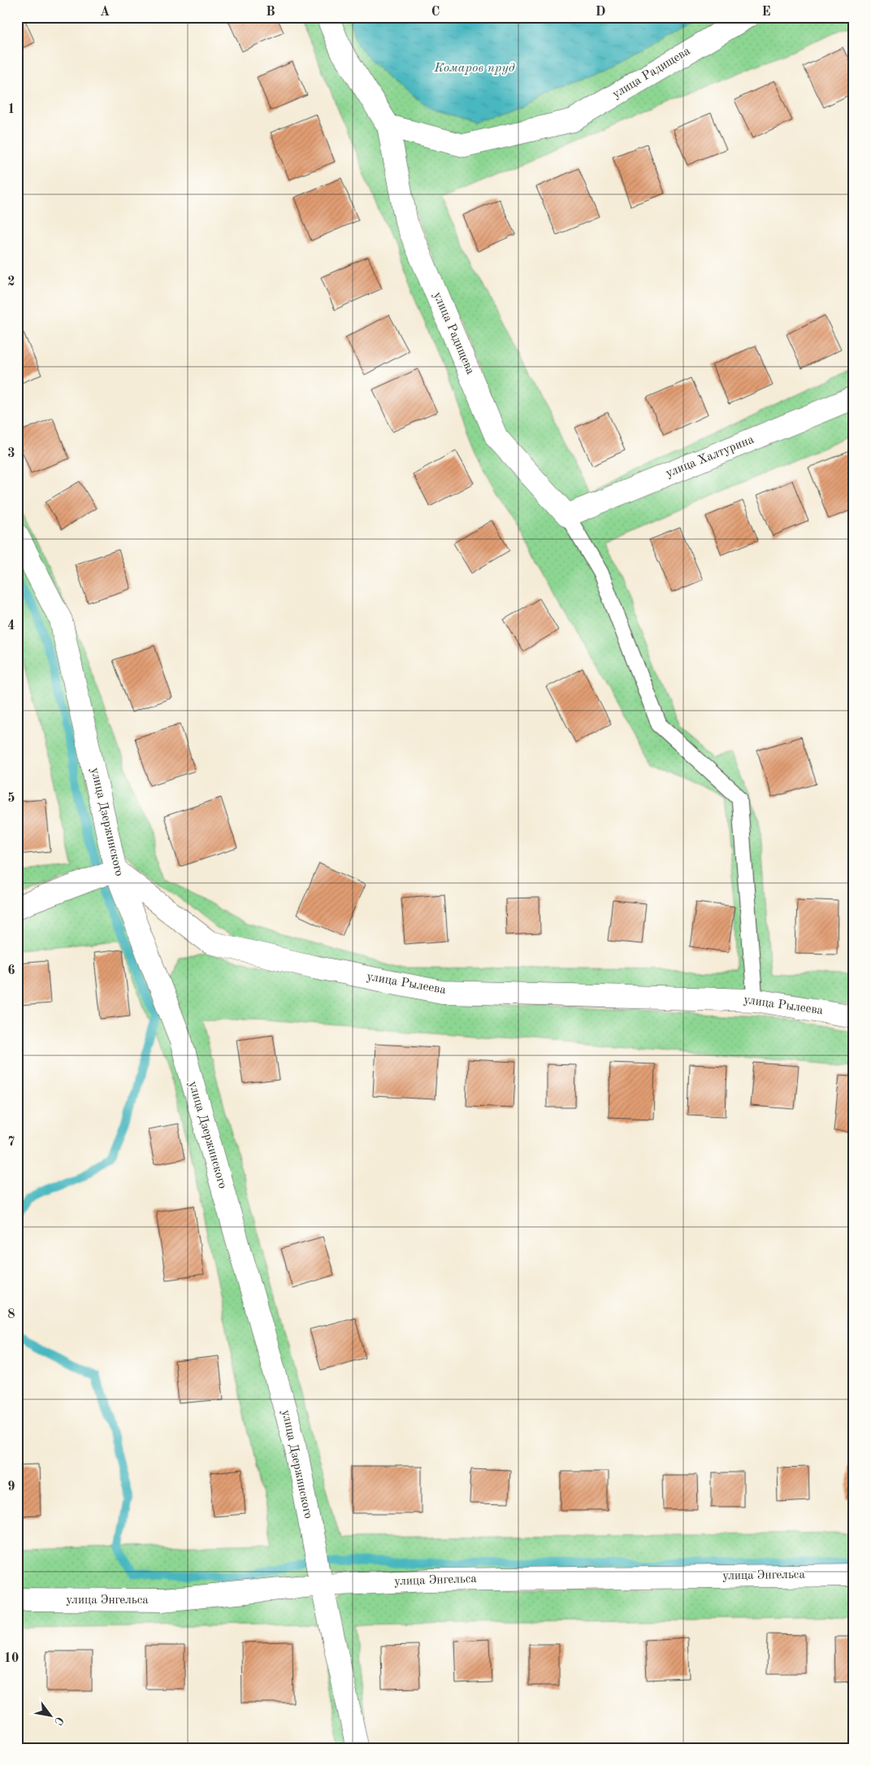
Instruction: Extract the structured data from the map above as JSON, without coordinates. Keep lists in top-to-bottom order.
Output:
{
  "streets": {
    "street": [
      "улица Радищева",
      "улица Халтурина",
      "улица Дзержинского",
      "улица Рылеева",
      "улица Энгельса"
    ]
  },
  "crossings": [
    ["улица Радищева", "улица Халтурина"],
    ["улица Дзержинского", "улица Рылеева"],
    ["улица Дзержинского", "улица Энгельса"]
  ],
  "water": ["Комаров пруд"],
  "north": "bottom right",
  "grid": {
    "columns": [
      "A",
      "B",
      "C",
      "D",
      "E"
    ],
    "rows": [
      "1",
      "2",
      "3",
      "4",
      "5",
      "6",
      "7",
      "8",
      "9",
      "10"
    ]
  }
}
